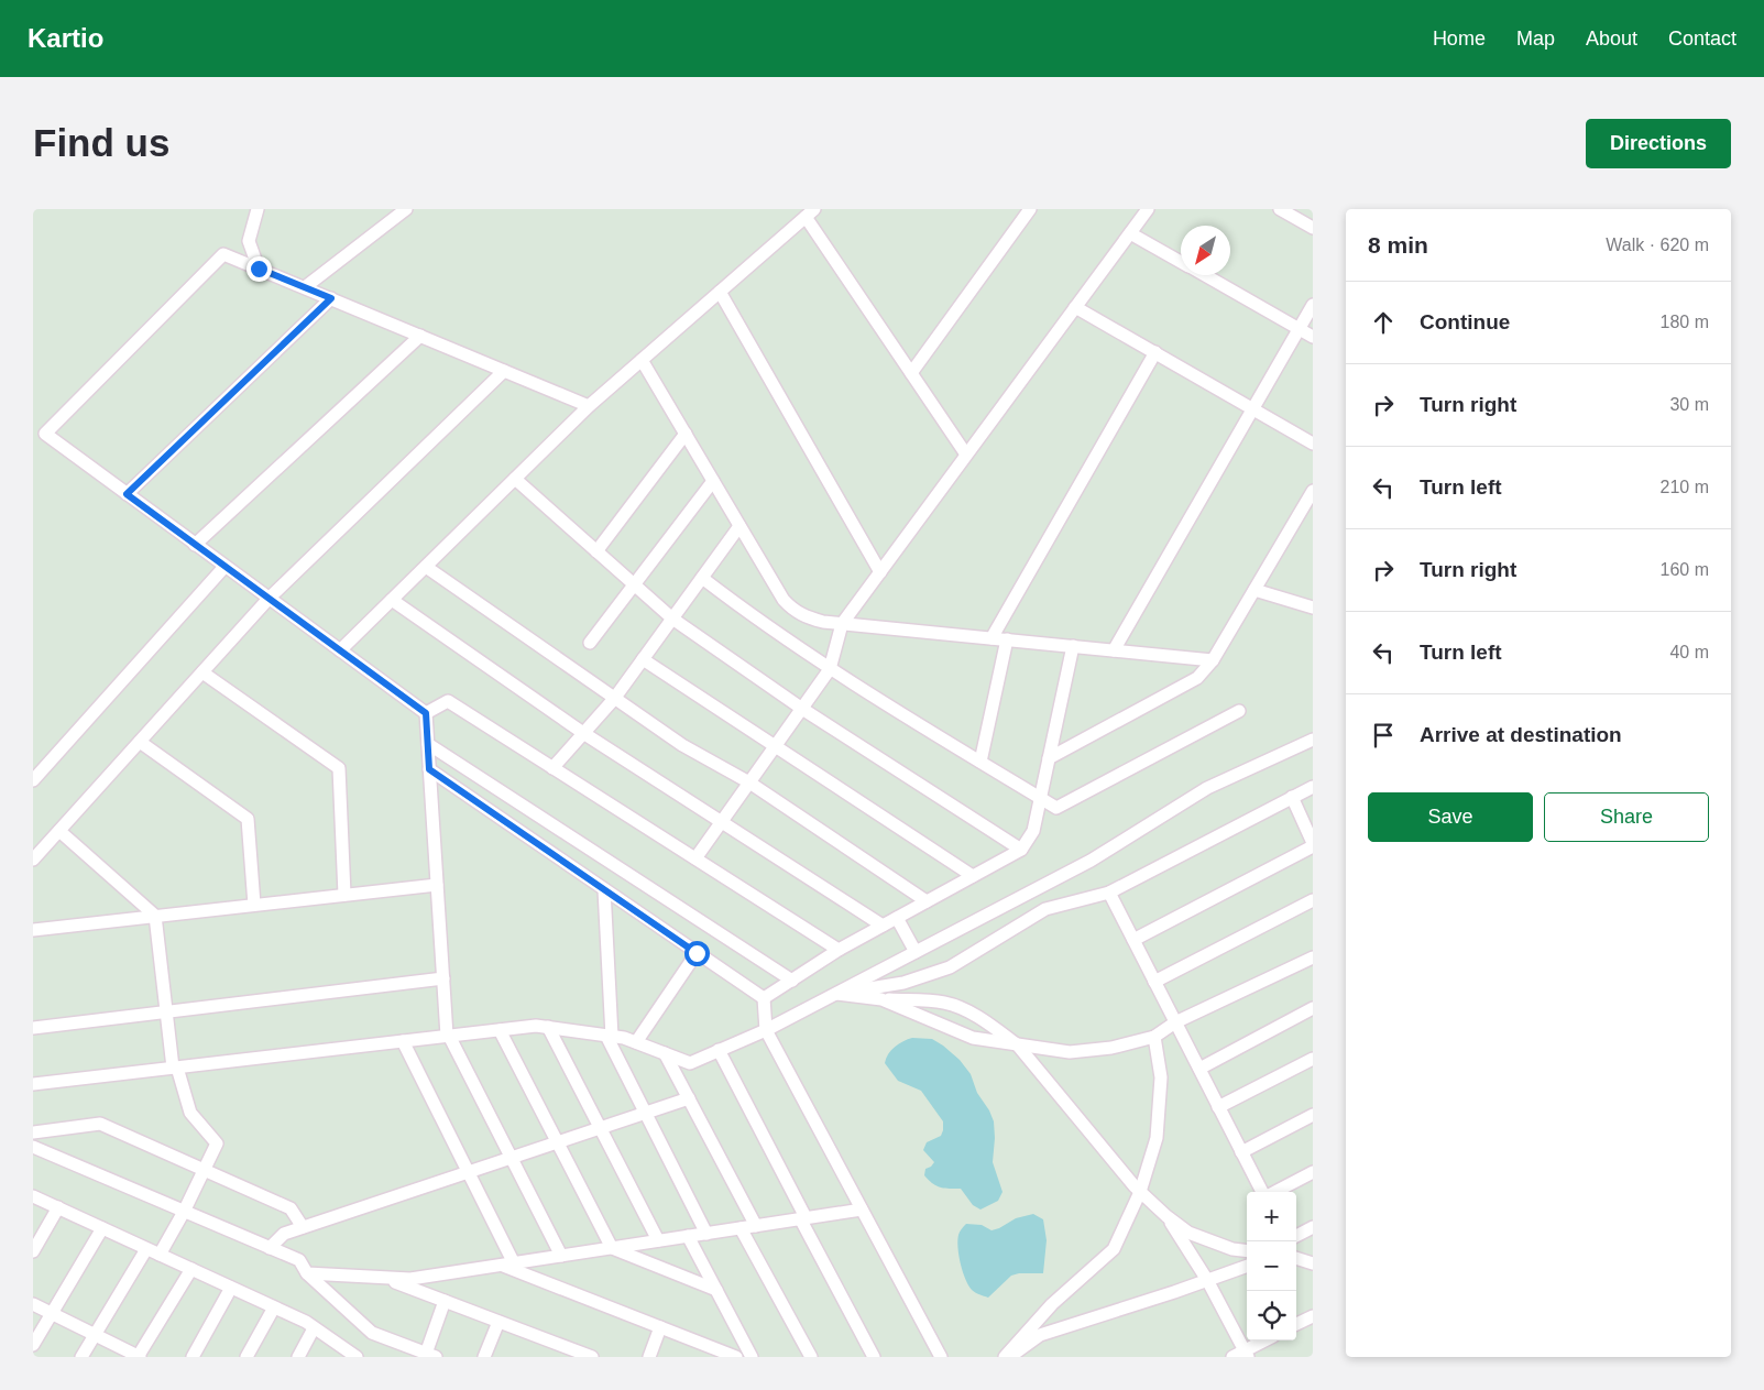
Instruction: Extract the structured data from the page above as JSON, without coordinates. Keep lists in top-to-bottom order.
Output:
{
  "north": "bottom left",
  "page": {
    "header": "Kartio",
    "nav": [
      "Home",
      "Map",
      "About",
      "Contact"
    ],
    "buttons": [
      "Directions",
      ["Save", "Share"]
    ],
    "title": "Find us",
    "heading": ["8 min", "Walk · 620 m"],
    "list": [
      ["Continue", "180 m"],
      ["Turn right", "30 m"],
      ["Turn left", "210 m"],
      ["Turn right", "160 m"],
      ["Turn left", "40 m"],
      "Arrive at destination"
    ],
    "map_buttons": ["+", "−"]
  }
}
